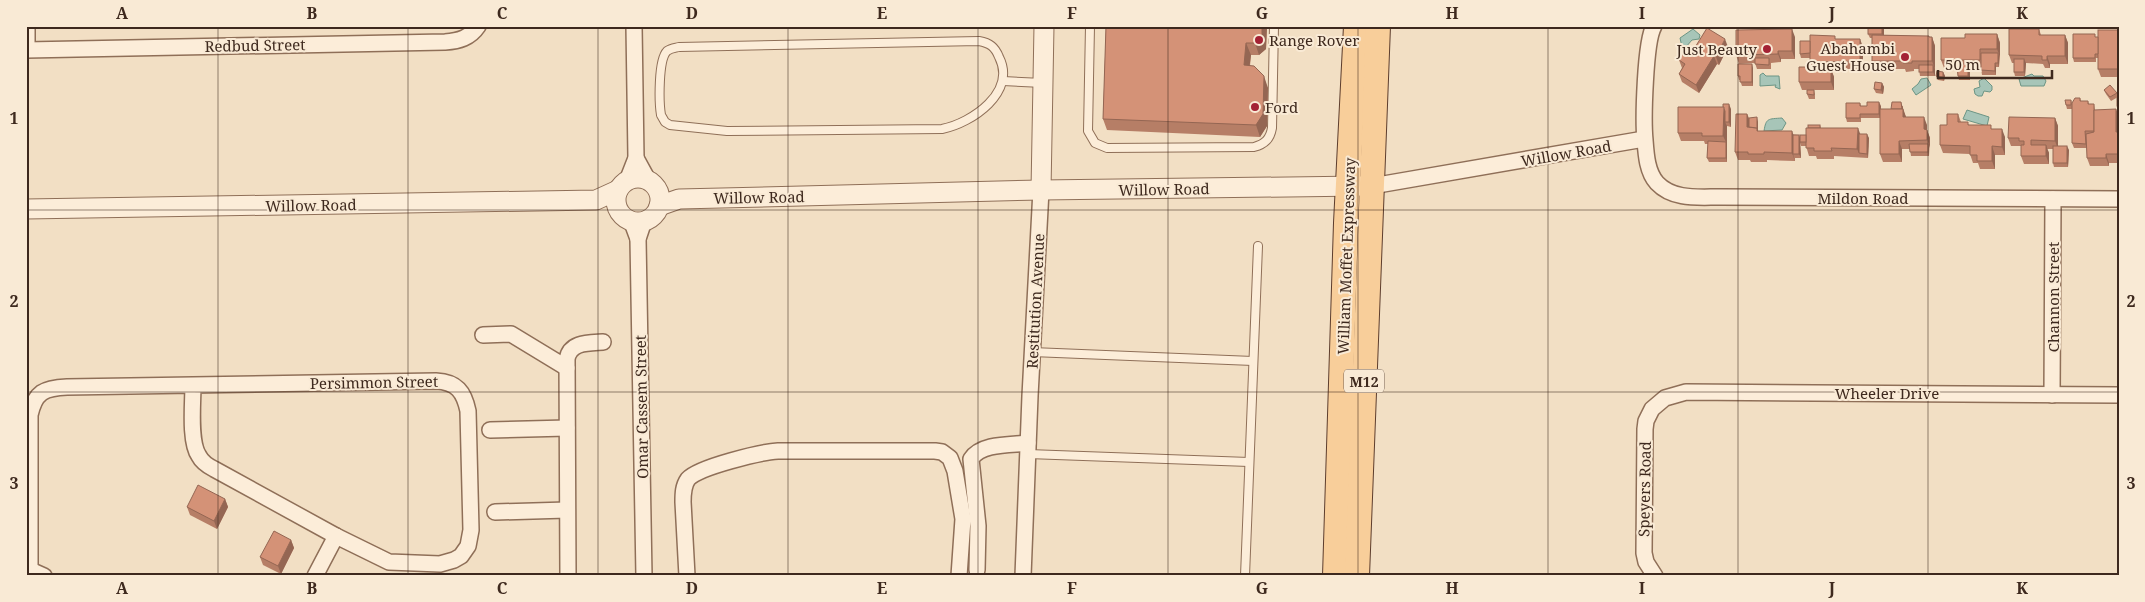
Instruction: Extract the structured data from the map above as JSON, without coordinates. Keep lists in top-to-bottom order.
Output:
{
  "streets": {
    "main road": ["William Moffet Expressway", "M12"],
    "street": [
      "Redbud Street",
      "Willow Road",
      "Mildon Road",
      "Channon Street",
      "Restitution Avenue",
      "Persimmon Street",
      "Wheeler Drive",
      "Omar Cassem Street",
      "Speyers Road"
    ]
  },
  "crossings": [
    ["Willow Road", "Mildon Road"],
    ["Willow Road", "William Moffet Expressway"],
    ["Willow Road", "Restitution Avenue"],
    ["Willow Road", "Omar Cassem Street"],
    ["Mildon Road", "Channon Street"],
    ["Channon Street", "Wheeler Drive"],
    ["Wheeler Drive", "Speyers Road"]
  ],
  "places": [
    "Range Rover",
    "Just Beauty",
    "Abahambi Guest House",
    "Ford"
  ],
  "scale_bar": "50 m",
  "grid": {
    "columns": [
      "A",
      "B",
      "C",
      "D",
      "E",
      "F",
      "G",
      "H",
      "I",
      "J",
      "K"
    ],
    "rows": ["1", "2", "3"]
  }
}
